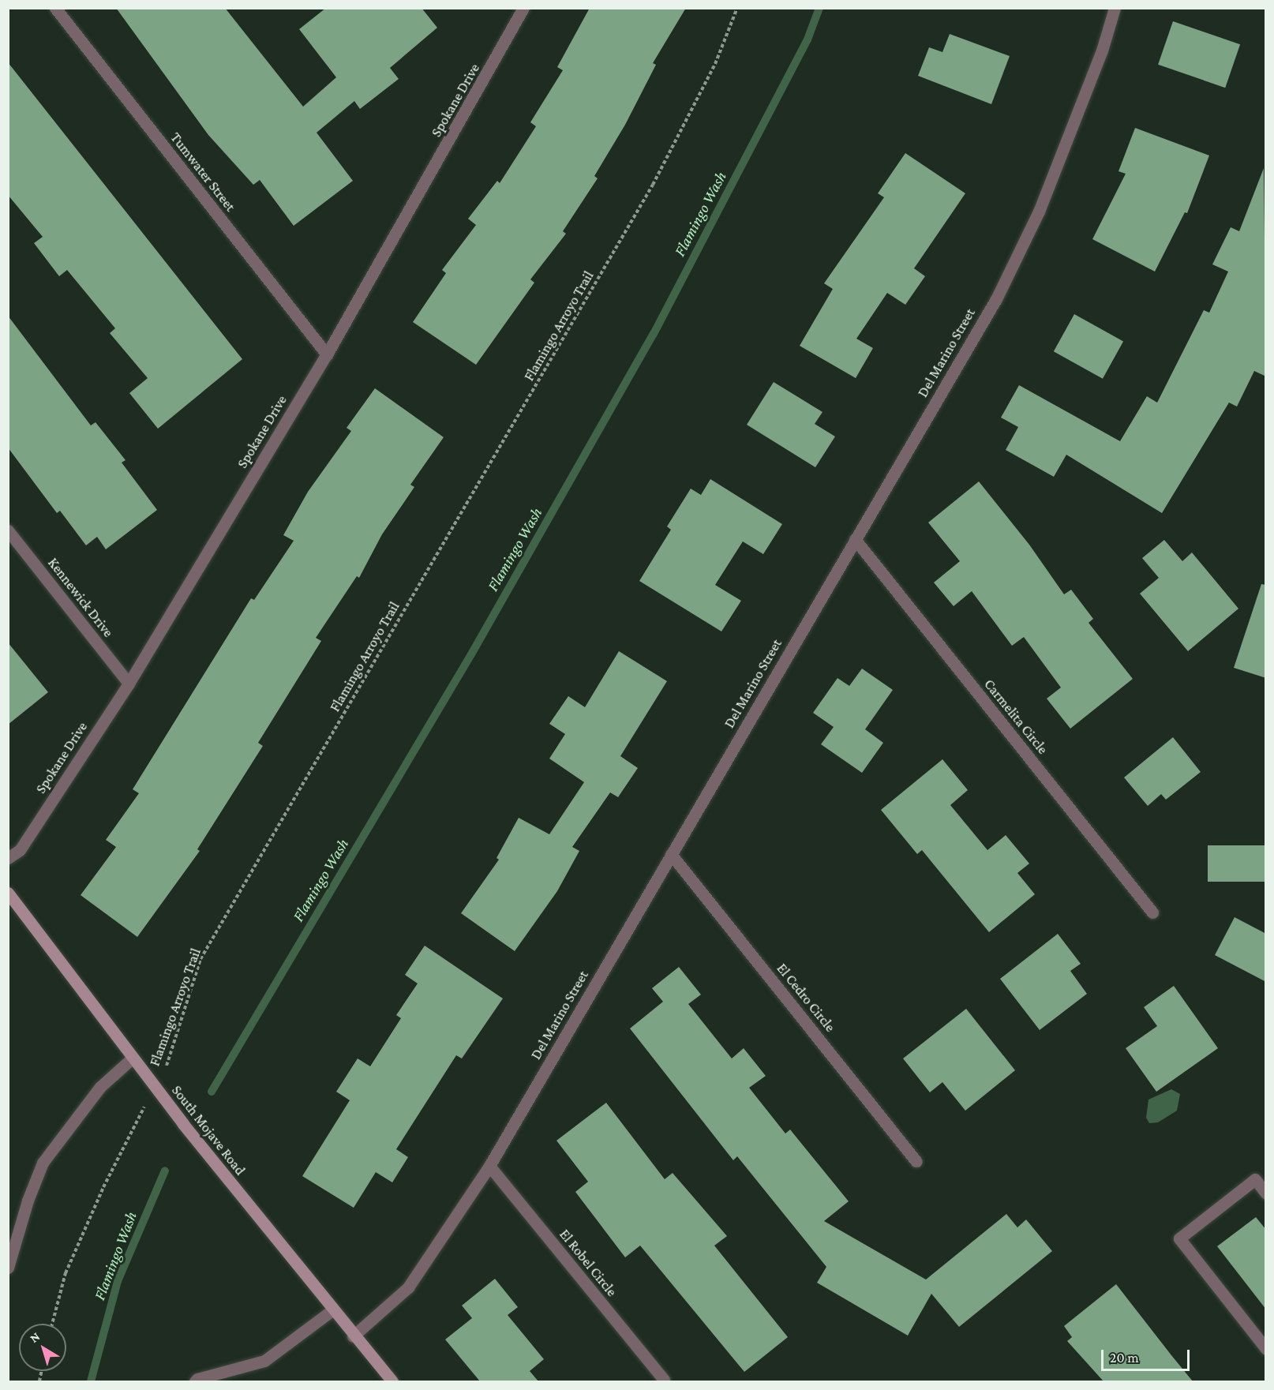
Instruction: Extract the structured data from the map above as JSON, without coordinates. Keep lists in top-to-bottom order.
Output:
{
  "streets": {
    "street": [
      "Spokane Drive",
      "Tumwater Street",
      "Del Marino Street",
      "Kennewick Drive",
      "Carmelita Circle",
      "El Cedro Circle",
      "South Mojave Road",
      "El Robel Circle"
    ],
    "path": ["Flamingo Arroyo Trail"]
  },
  "crossings": [
    ["Spokane Drive", "Tumwater Street"],
    ["Spokane Drive", "Kennewick Drive"],
    ["Flamingo Arroyo Trail", "South Mojave Road"],
    ["Del Marino Street", "Carmelita Circle"],
    ["Del Marino Street", "El Cedro Circle"],
    ["Del Marino Street", "South Mojave Road"],
    ["Del Marino Street", "El Robel Circle"]
  ],
  "water": ["Flamingo Wash"],
  "scale_bar": "20 m",
  "north": "top left"
}
